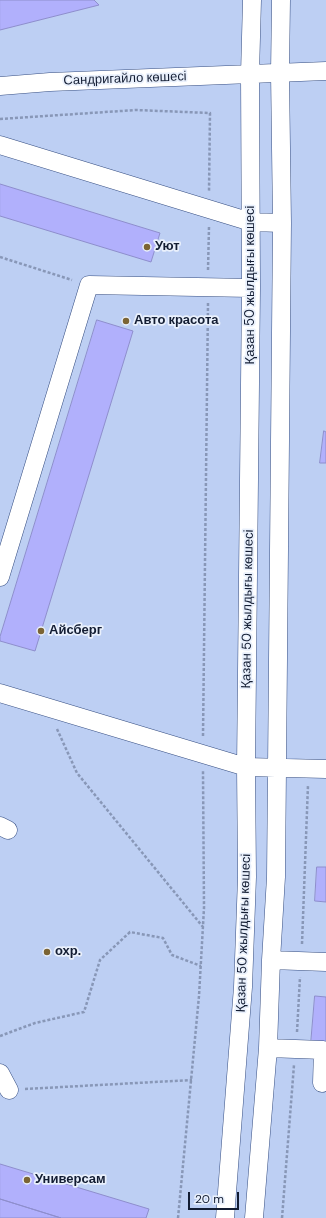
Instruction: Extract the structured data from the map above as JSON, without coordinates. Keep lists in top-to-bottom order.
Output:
{
  "streets": {
    "street": ["Сандригайло көшесі", "Қазан 50 жылдығы көшесі"]
  },
  "crossings": [
    ["Сандригайло көшесі", "Қазан 50 жылдығы көшесі"]
  ],
  "places": [
    "Уют",
    "Авто красота",
    "Айсберг",
    "охр.",
    "Универсам"
  ],
  "scale_bar": "20 m"
}
